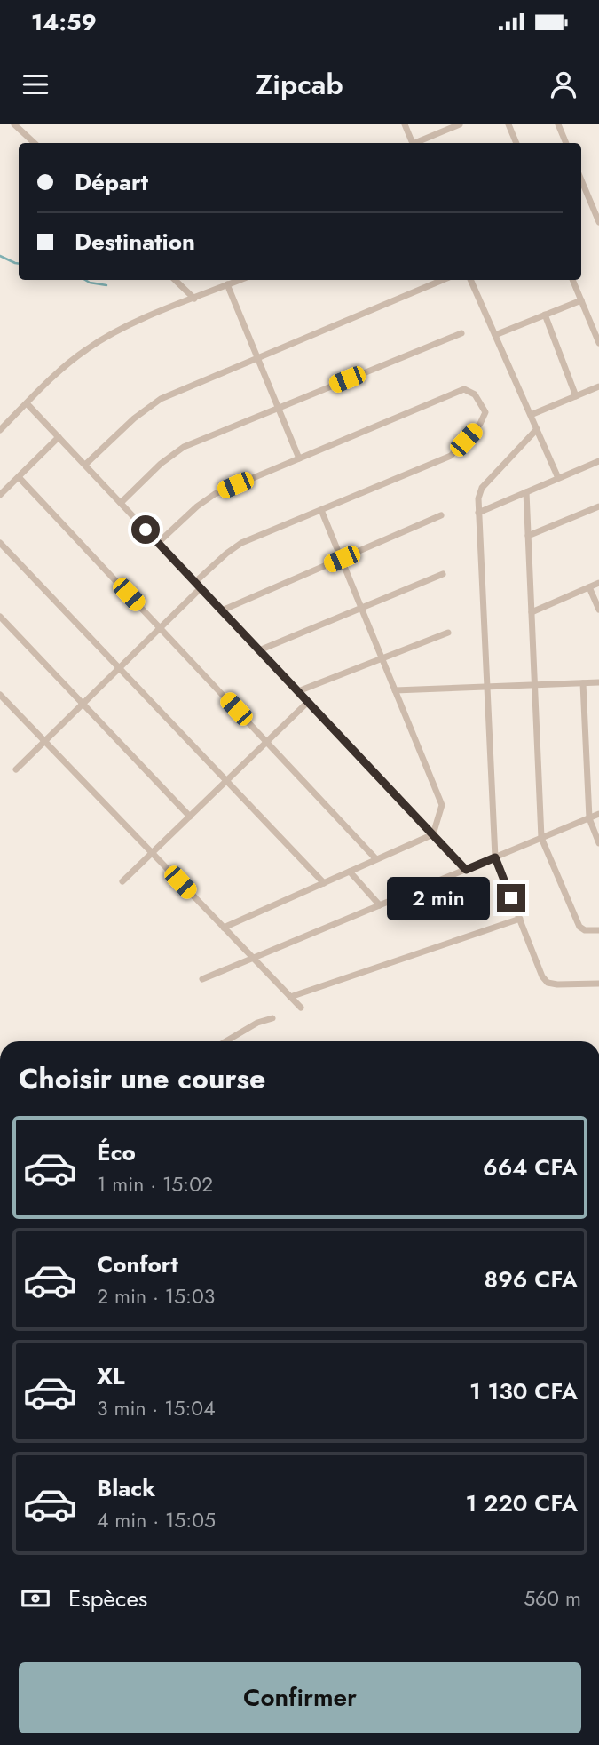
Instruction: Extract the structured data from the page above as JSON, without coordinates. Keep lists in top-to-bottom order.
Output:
{
  "page": {
    "status": "14:59",
    "header": "Zipcab",
    "banner": ["Départ", "Destination"],
    "bubble": "2 min",
    "heading": "Choisir une course",
    "list": [
      {
        "name": "Éco",
        "note": "1 min · 15:02",
        "value": "664 CFA"
      },
      {
        "name": "Confort",
        "note": "2 min · 15:03",
        "value": "896 CFA"
      },
      {
        "name": "XL",
        "note": "3 min · 15:04",
        "value": "1 130 CFA"
      },
      {
        "name": "Black",
        "note": "4 min · 15:05",
        "value": "1 220 CFA"
      }
    ],
    "pay": ["Espèces", "560 m"],
    "buttons": "Confirmer"
  }
}
